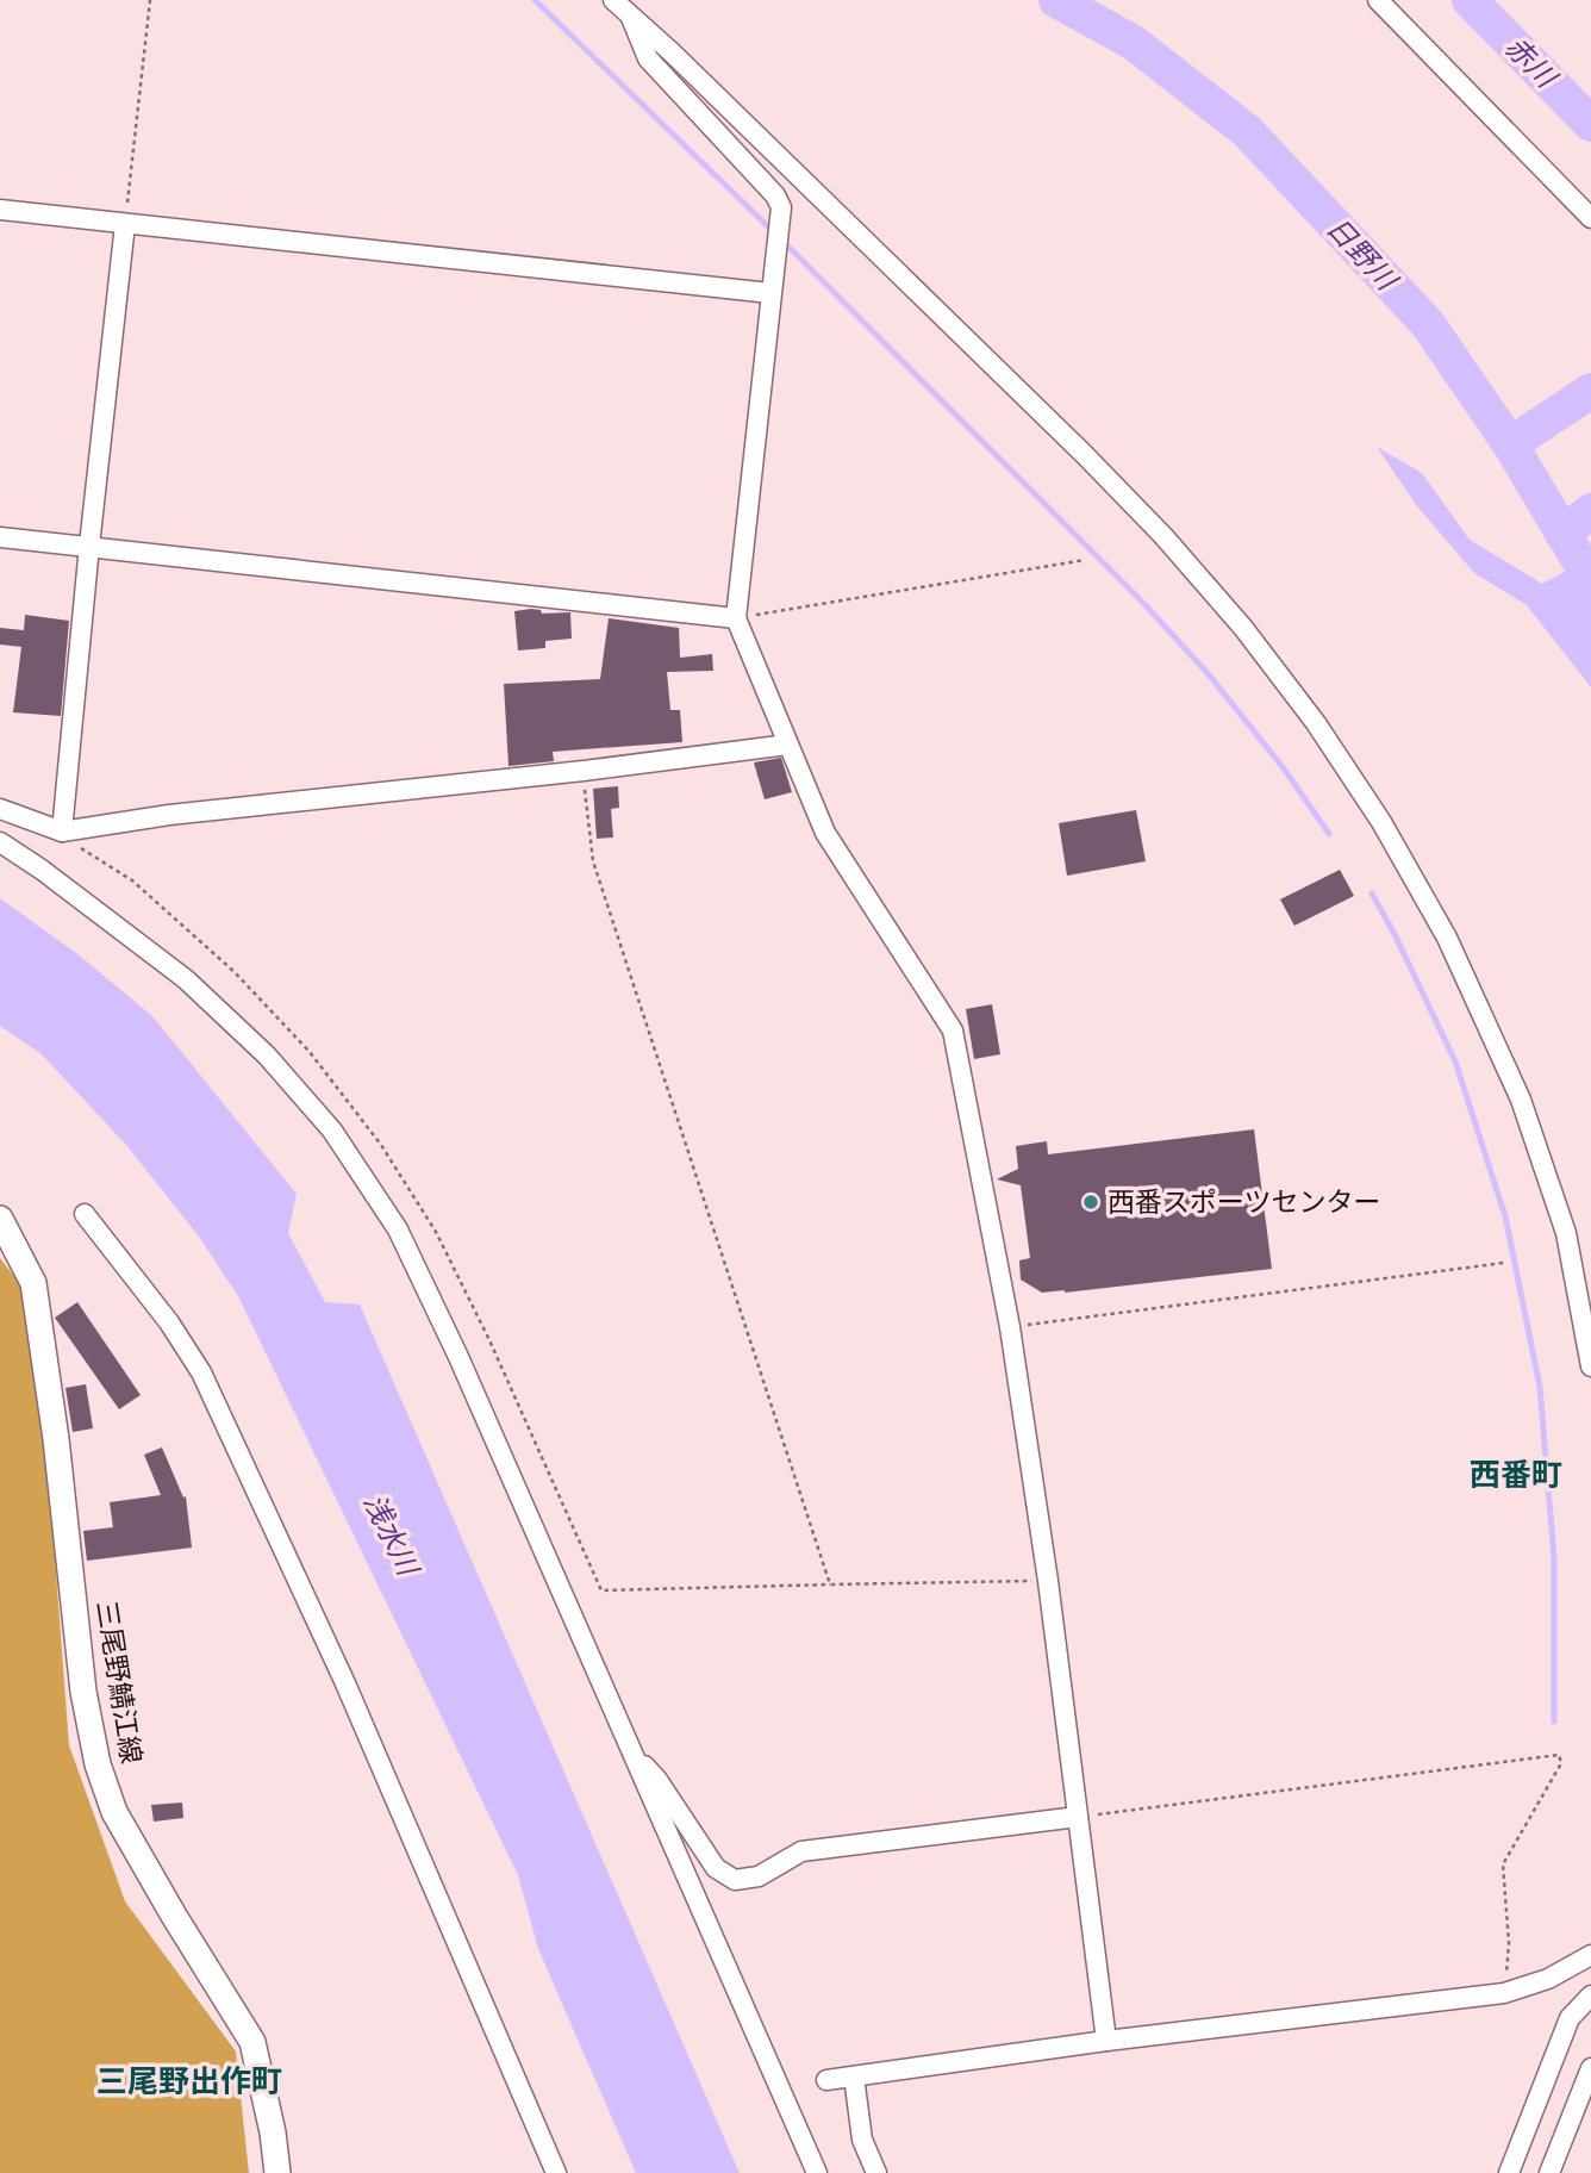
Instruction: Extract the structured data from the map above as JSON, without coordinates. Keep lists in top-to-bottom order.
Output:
{
  "streets": {
    "main road": ["三尾野鯖江線"]
  },
  "districts": ["西番町", "三尾野出作町"],
  "water": ["赤川", "日野川", "浅水川"],
  "places": ["西番スポーツセンター"]
}
